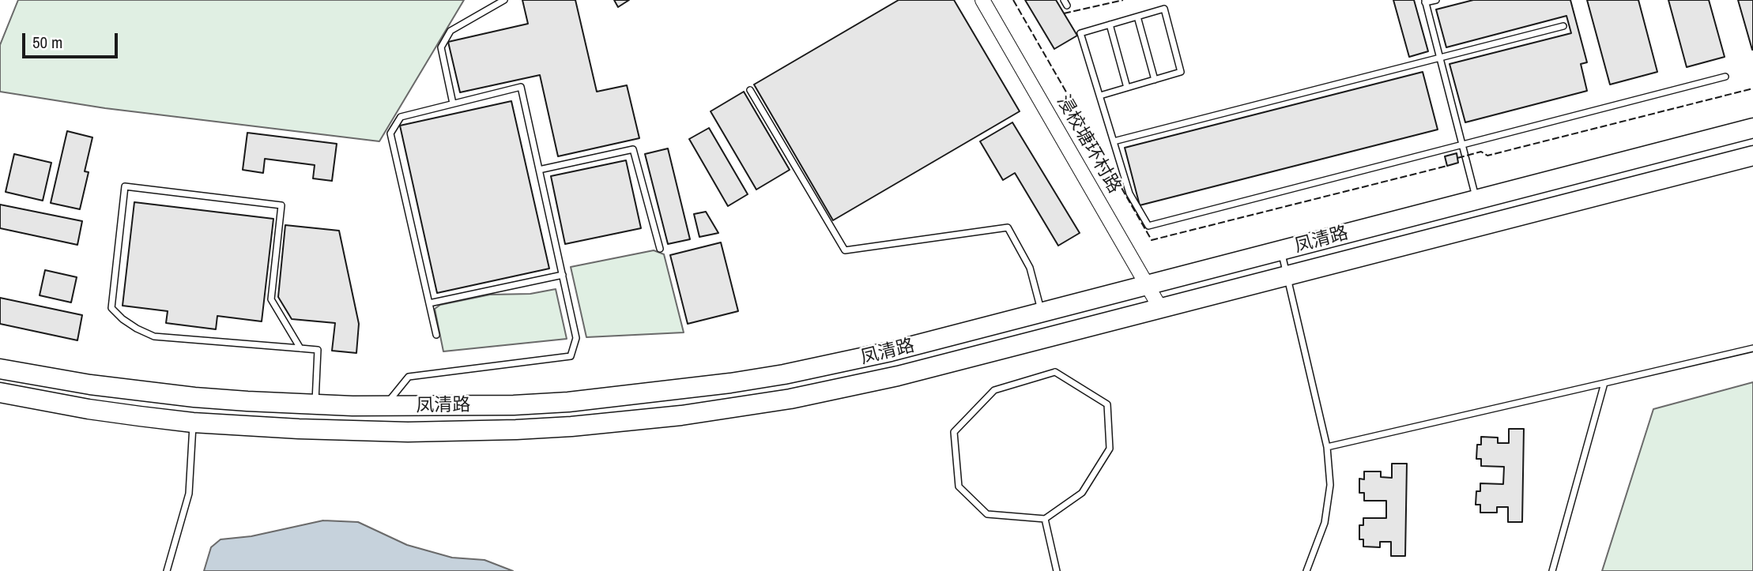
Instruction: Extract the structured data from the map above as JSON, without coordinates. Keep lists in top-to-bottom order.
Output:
{
  "streets": {
    "highway": ["凤清路"],
    "street": ["浸校塘环村路"]
  },
  "crossings": [
    ["浸校塘环村路", "凤清路"]
  ],
  "scale_bar": "50 m"
}
